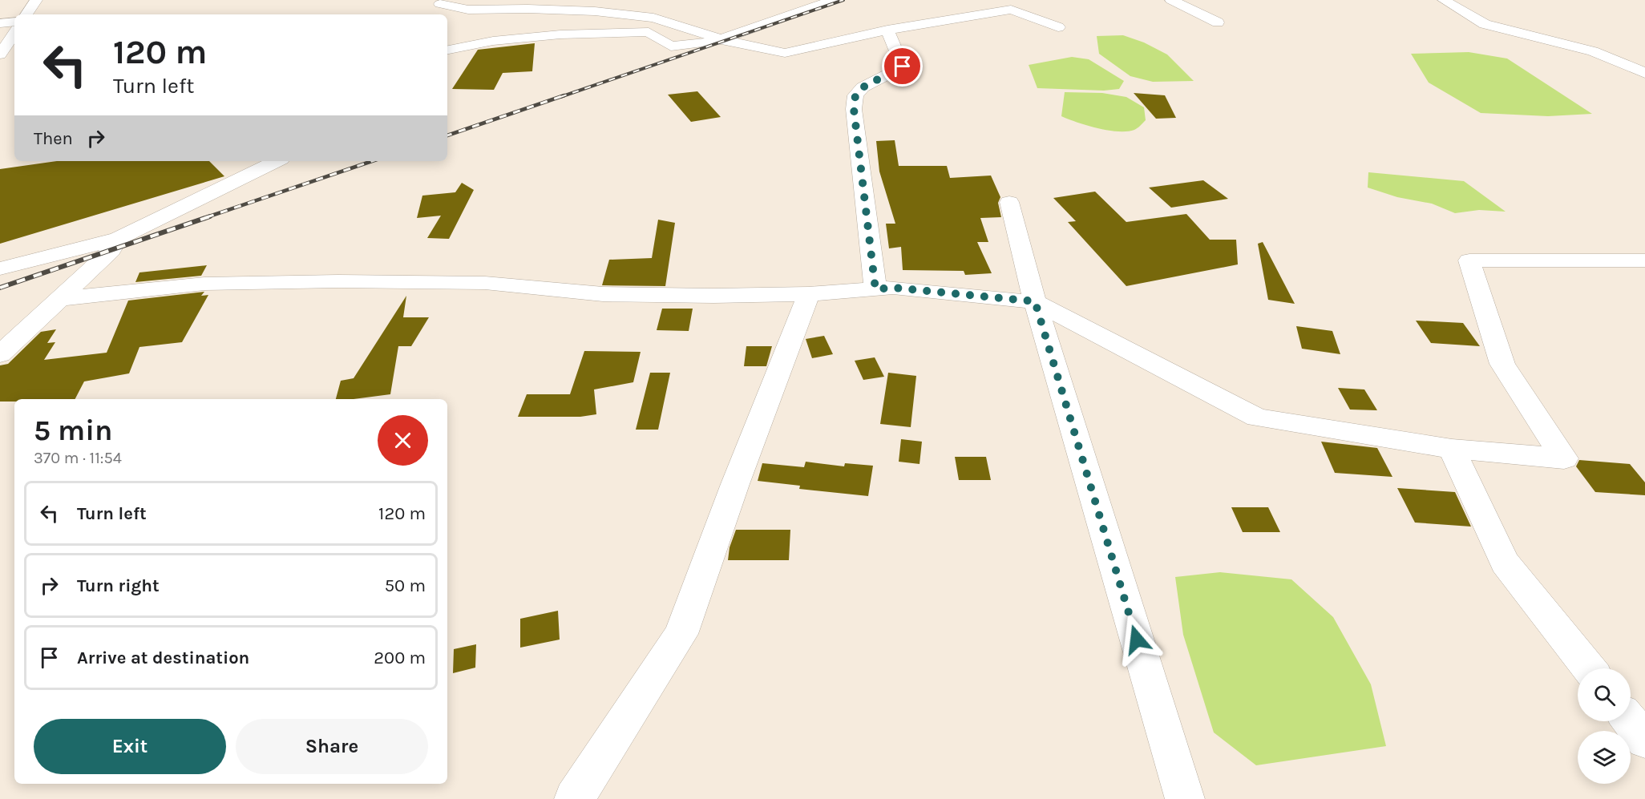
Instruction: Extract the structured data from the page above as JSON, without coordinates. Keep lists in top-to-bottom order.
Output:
{
  "page": {
    "turn": ["120 m", "Turn left"],
    "then": "Then",
    "heading": ["5 min", "370 m · 11:54"],
    "list": [
      {
        "name": "Turn left",
        "value": "120 m"
      },
      {
        "name": "Turn right",
        "value": "50 m"
      },
      {
        "name": "Arrive at destination",
        "value": "200 m"
      }
    ],
    "buttons": ["Exit", "Share"]
  }
}
